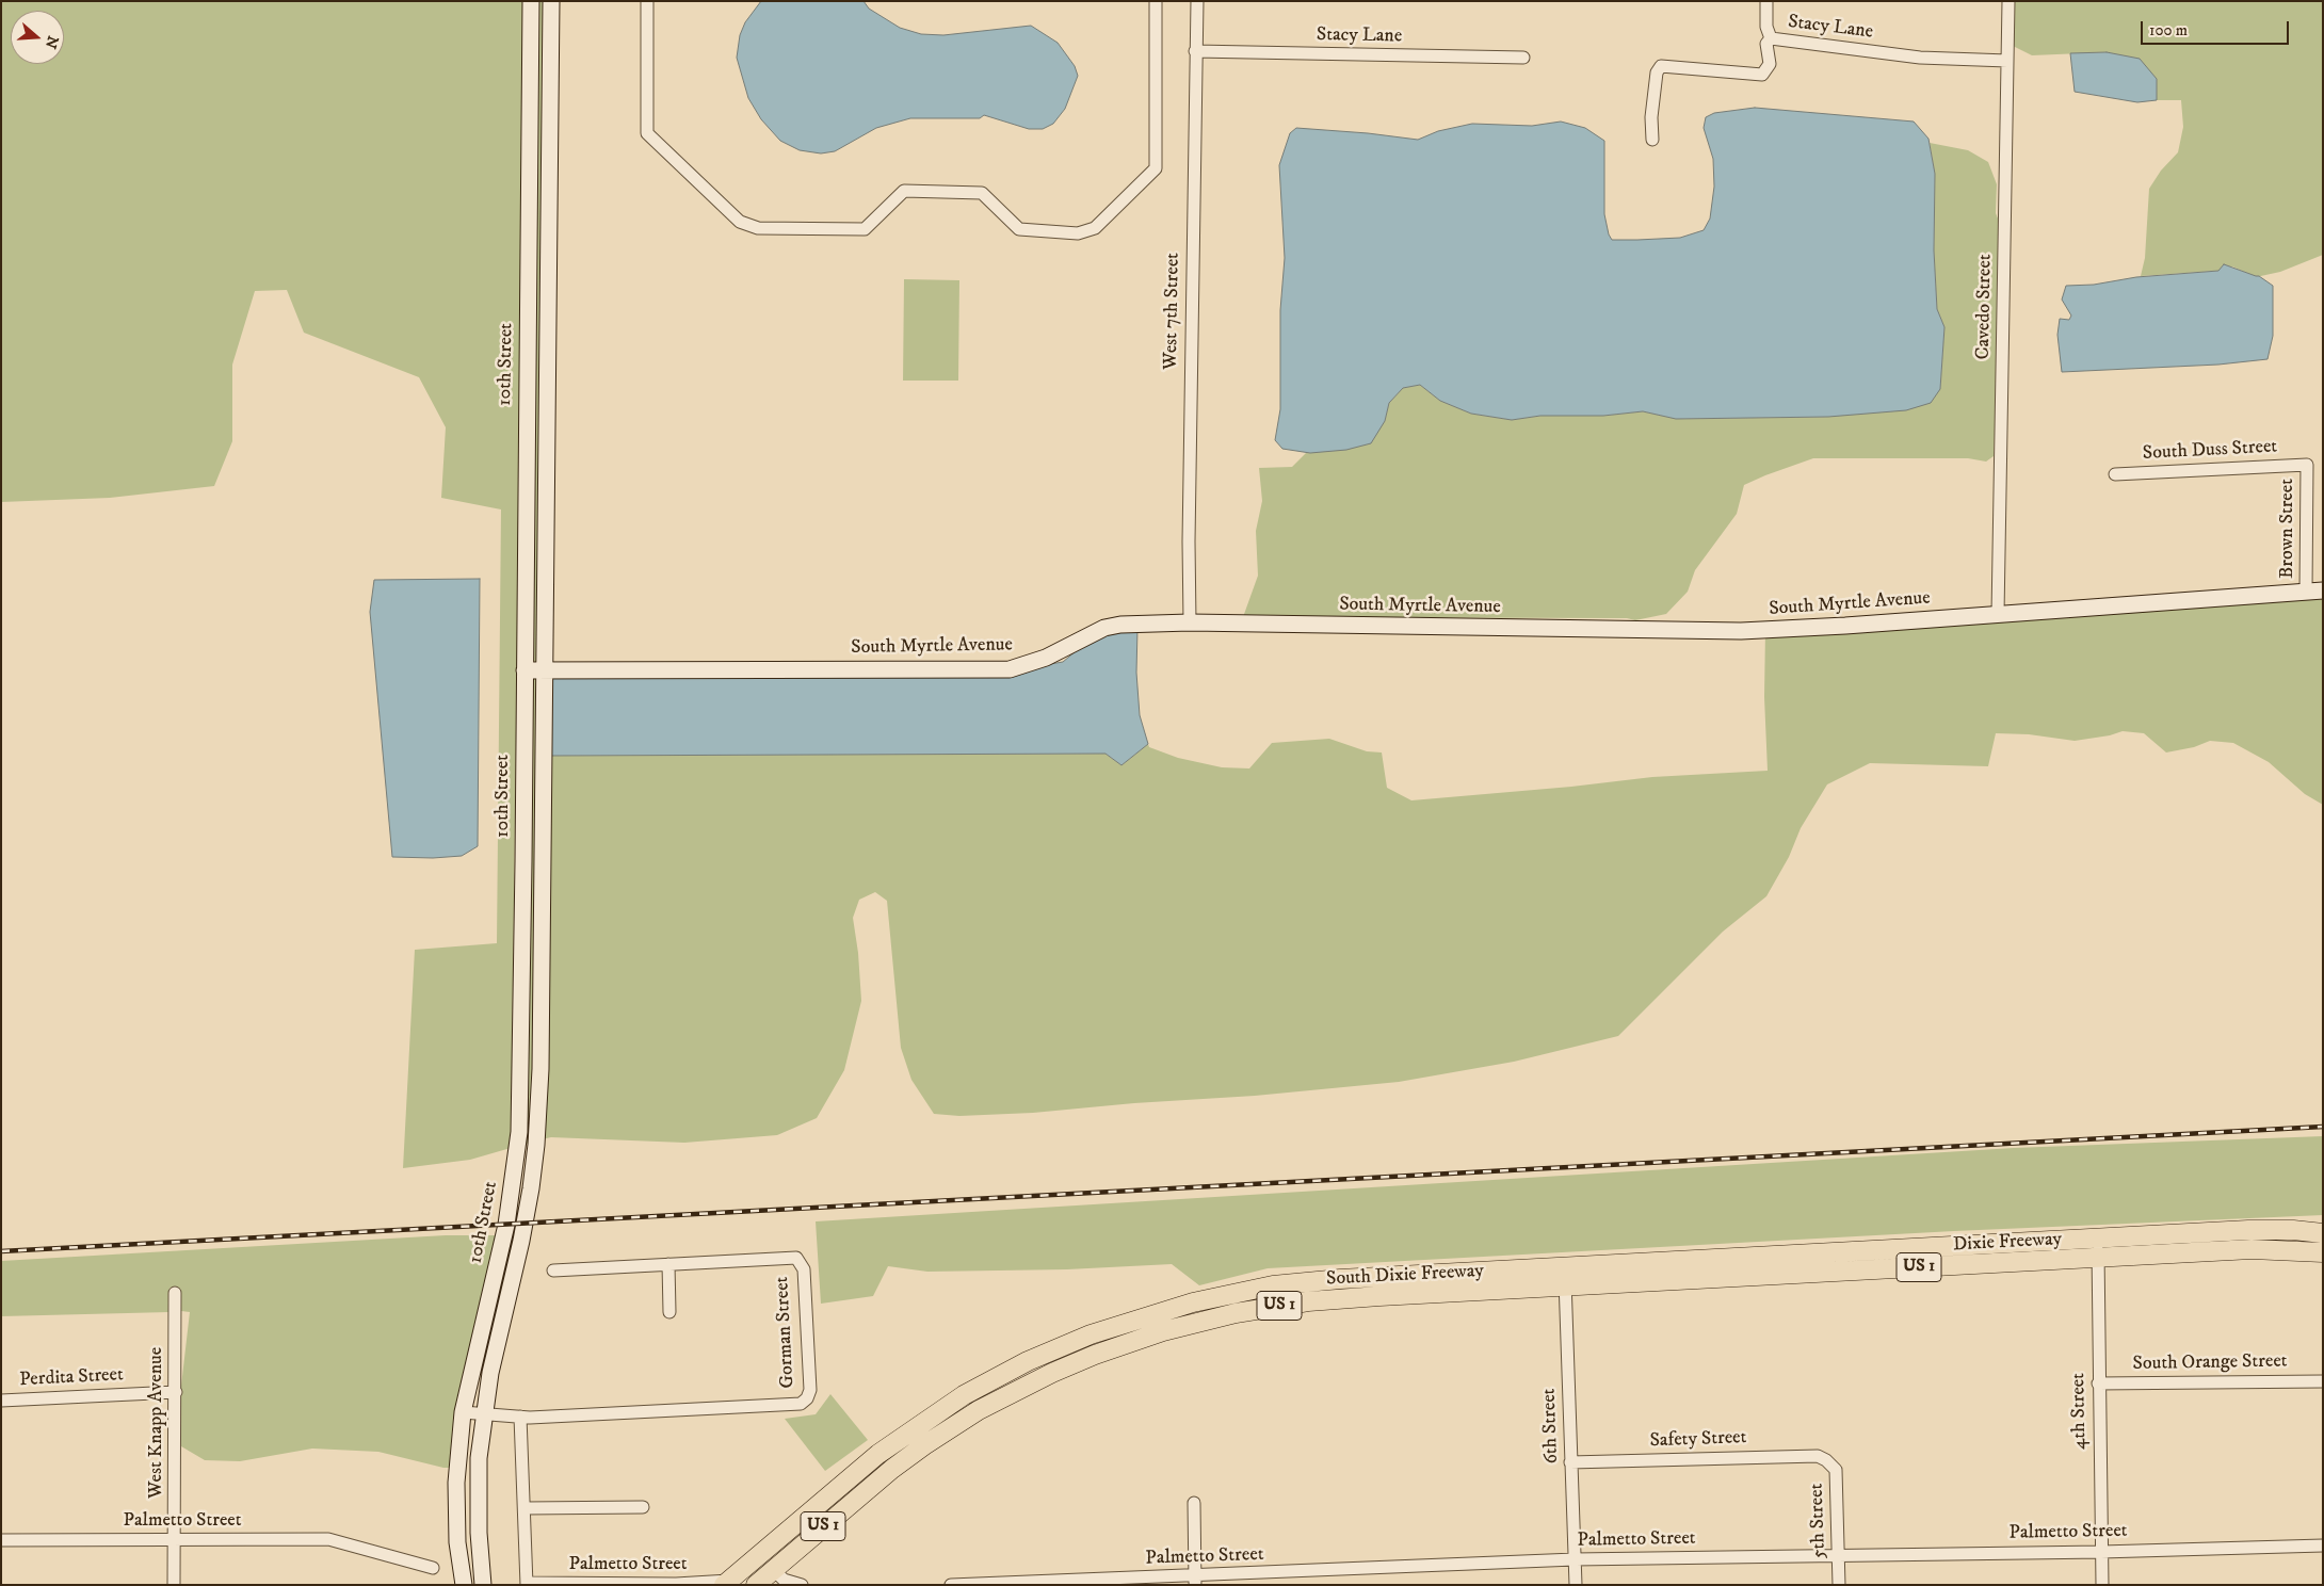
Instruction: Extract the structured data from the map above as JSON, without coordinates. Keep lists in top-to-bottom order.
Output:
{
  "streets": {
    "main road": ["Dixie Freeway", "US 1", "South Dixie Freeway"],
    "street": [
      "Stacy Lane",
      "Cavedo Street",
      "West 7th Street",
      "10th Street",
      "South Duss Street",
      "Brown Street",
      "South Myrtle Avenue",
      "Gorman Street",
      "South Orange Street",
      "Perdita Street",
      "4th Street",
      "West Knapp Avenue",
      "6th Street",
      "Safety Street",
      "Palmetto Street",
      "5th Street"
    ]
  },
  "crossings": [
    ["Stacy Lane", "Cavedo Street"],
    ["Stacy Lane", "West 7th Street"],
    ["Cavedo Street", "South Myrtle Avenue"],
    ["West 7th Street", "South Myrtle Avenue"],
    ["10th Street", "South Myrtle Avenue"],
    ["10th Street", "Gorman Street"],
    ["South Duss Street", "Brown Street"],
    ["Brown Street", "South Myrtle Avenue"],
    ["Dixie Freeway", "South Dixie Freeway"],
    ["Dixie Freeway", "4th Street"],
    ["Dixie Freeway", "6th Street"],
    ["South Dixie Freeway", "6th Street"],
    ["South Dixie Freeway", "Palmetto Street"],
    ["South Orange Street", "4th Street"],
    ["Perdita Street", "West Knapp Avenue"],
    ["4th Street", "Palmetto Street"],
    ["West Knapp Avenue", "Palmetto Street"],
    ["6th Street", "Safety Street"],
    ["6th Street", "Palmetto Street"],
    ["Safety Street", "5th Street"],
    ["Palmetto Street", "5th Street"]
  ],
  "scale_bar": "100 m",
  "north": "right"
}
